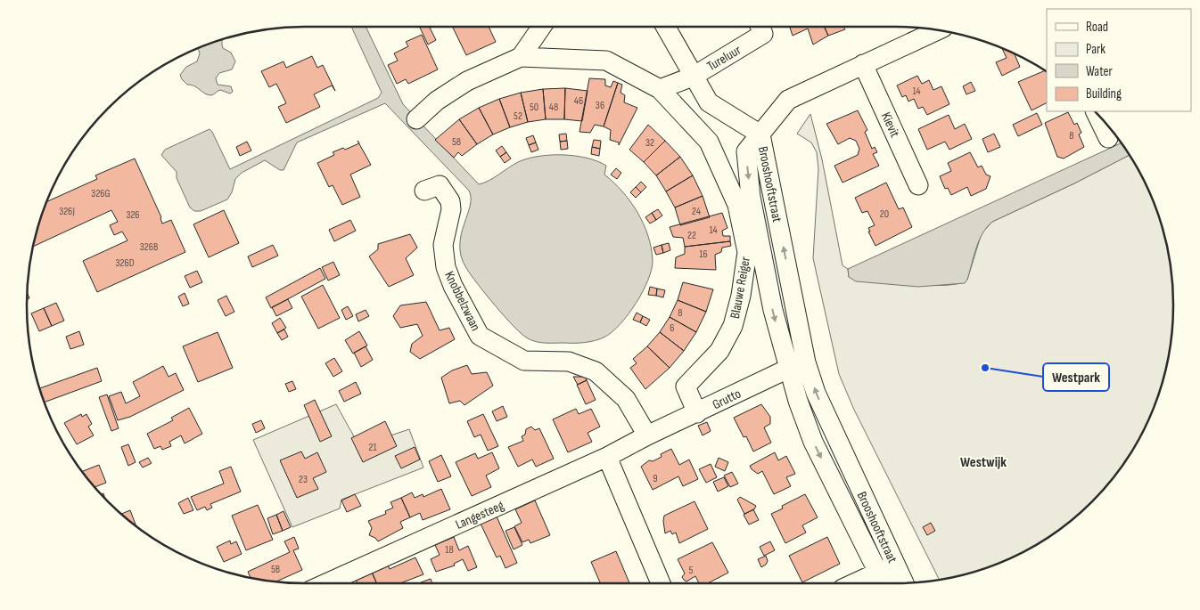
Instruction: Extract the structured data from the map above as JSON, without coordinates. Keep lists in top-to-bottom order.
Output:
{
  "streets": {
    "street": [
      "Tureluur",
      "Kievit",
      "Brooshooftstraat",
      "Blauwe Reiger",
      "Knobbelzwaan",
      "Grutto",
      "Langesteeg"
    ]
  },
  "crossings": [
    ["Brooshooftstraat", "Grutto"],
    ["Blauwe Reiger", "Grutto"],
    ["Knobbelzwaan", "Grutto"],
    ["Knobbelzwaan", "Langesteeg"],
    ["Grutto", "Langesteeg"]
  ],
  "districts": ["Westwijk"],
  "places": ["Westpark"],
  "house_numbers": [
    "14",
    "46",
    "36",
    "50",
    "48",
    "52",
    "8",
    "58",
    "32",
    "326G",
    "326J",
    "24",
    "20",
    "326",
    "14",
    "22",
    "326B",
    "16",
    "326D",
    "8",
    "6",
    "21",
    "9",
    "23",
    "18",
    "5B",
    "5"
  ],
  "legend": [
    "Road",
    "Park",
    "Water",
    "Building"
  ]
}
